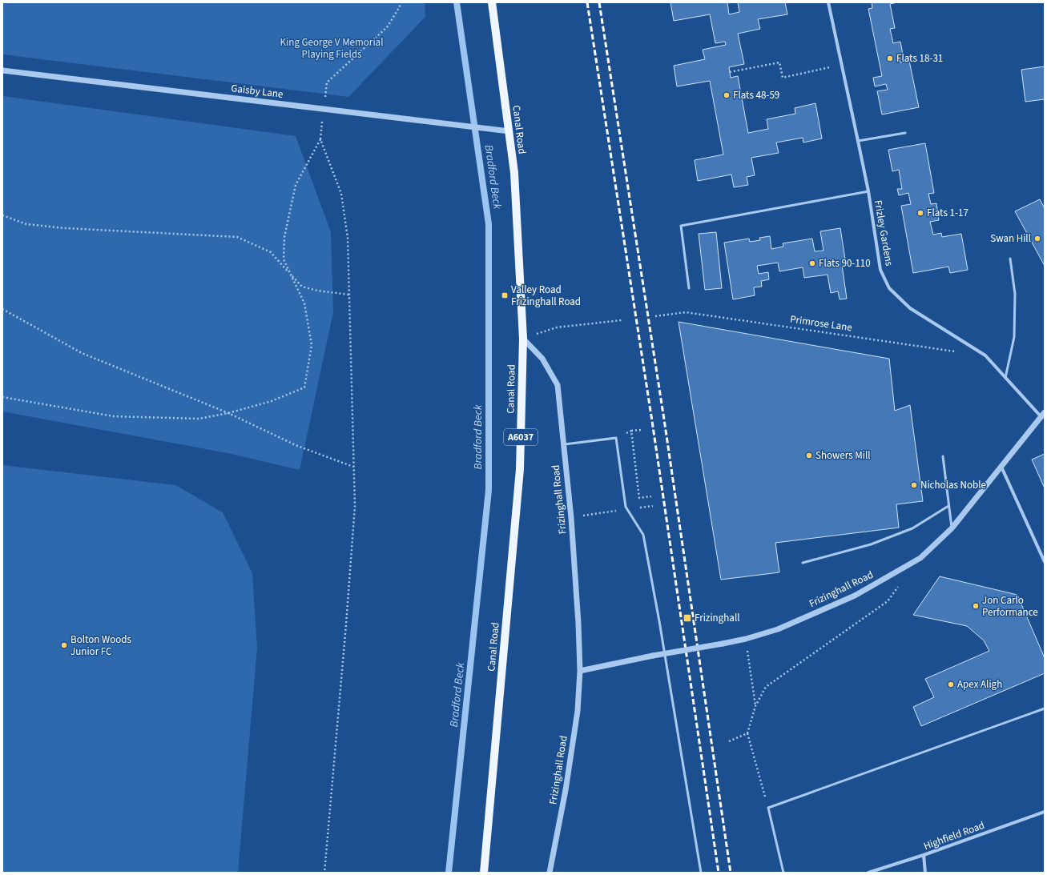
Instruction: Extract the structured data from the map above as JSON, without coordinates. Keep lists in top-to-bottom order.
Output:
{
  "streets": {
    "main road": ["Canal Road", "A6037"],
    "street": [
      "Gaisby Lane",
      "Frizley Gardens",
      "Frizinghall Road",
      "Highfield Road"
    ],
    "path": ["Primrose Lane"]
  },
  "crossings": [
    ["Gaisby Lane", "Canal Road"],
    ["Canal Road", "Frizinghall Road"],
    ["Frizley Gardens", "Frizinghall Road"]
  ],
  "water": ["Bradford Beck"],
  "parks": ["King George V Memorial Playing Fields"],
  "places": {
    "other": [
      "Flats 18-31",
      "Flats 48-59",
      "Flats 1-17",
      "Swan Hill",
      "Flats 90-110",
      "Showers Mill",
      "Nicholas Noble",
      "Jon Carlo Performance",
      "Bolton Woods Junior FC",
      "Apex Aligh"
    ],
    "transit": ["Valley Road Frizinghall Road", "Frizinghall"]
  }
}
